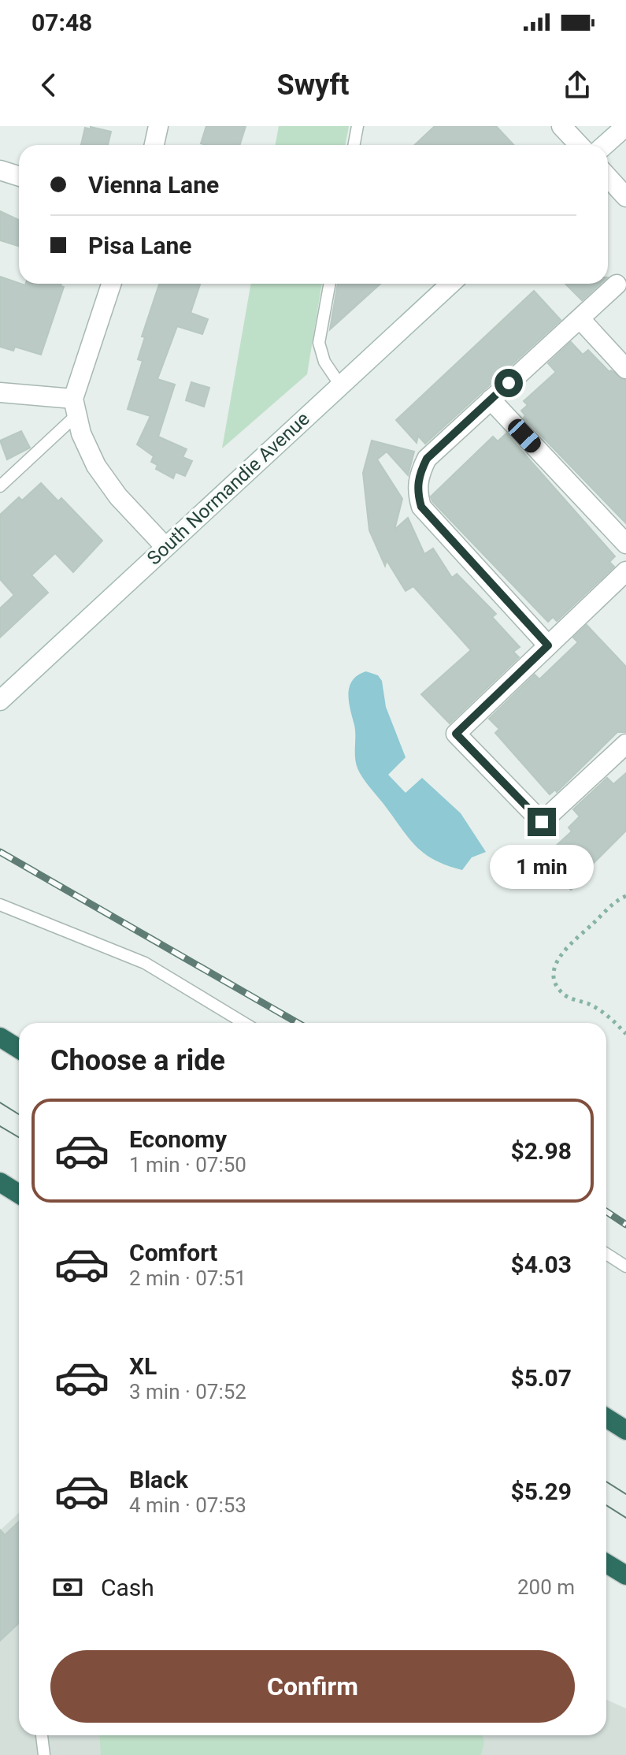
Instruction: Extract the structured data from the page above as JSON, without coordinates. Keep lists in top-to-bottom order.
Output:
{
  "streets": {
    "street": ["South Normandie Avenue"]
  },
  "page": {
    "status": "07:48",
    "header": "Swyft",
    "banner": ["Vienna Lane", "Pisa Lane"],
    "bubble": "1 min",
    "heading": "Choose a ride",
    "list": [
      {
        "name": "Economy",
        "note": "1 min · 07:50",
        "value": "$2.98"
      },
      {
        "name": "Comfort",
        "note": "2 min · 07:51",
        "value": "$4.03"
      },
      {
        "name": "XL",
        "note": "3 min · 07:52",
        "value": "$5.07"
      },
      {
        "name": "Black",
        "note": "4 min · 07:53",
        "value": "$5.29"
      }
    ],
    "pay": ["Cash", "200 m"],
    "buttons": "Confirm"
  }
}
